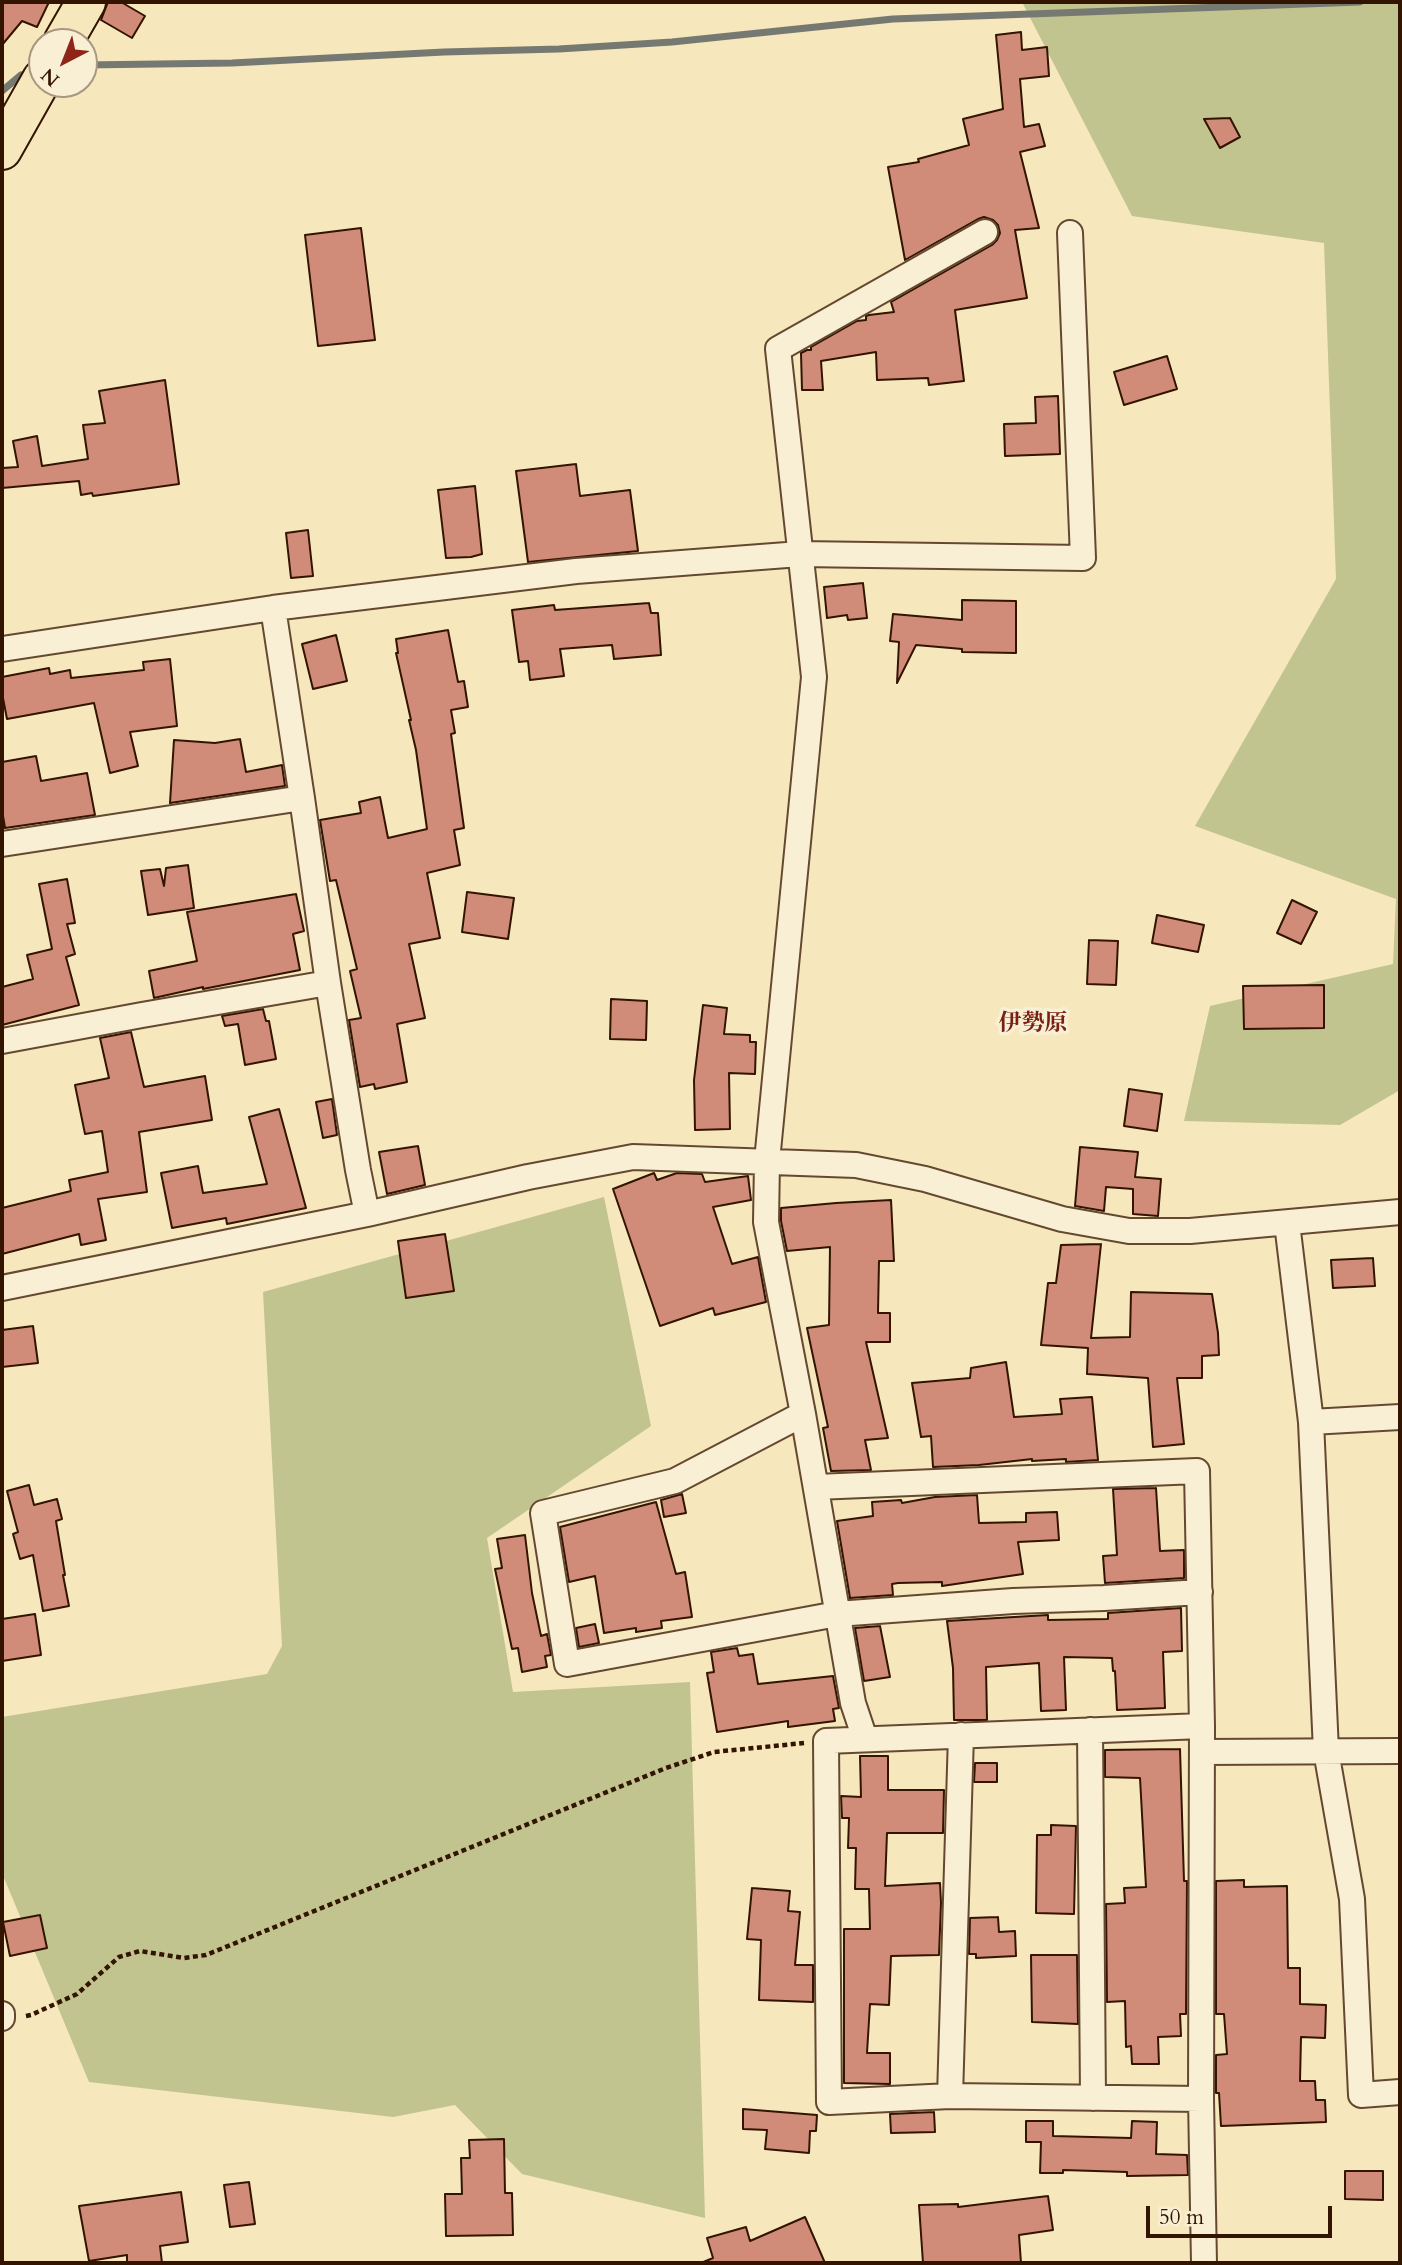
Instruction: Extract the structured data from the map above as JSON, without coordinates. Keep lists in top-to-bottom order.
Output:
{
  "districts": ["伊勢原"],
  "scale_bar": "50 m",
  "north": "bottom left"
}
